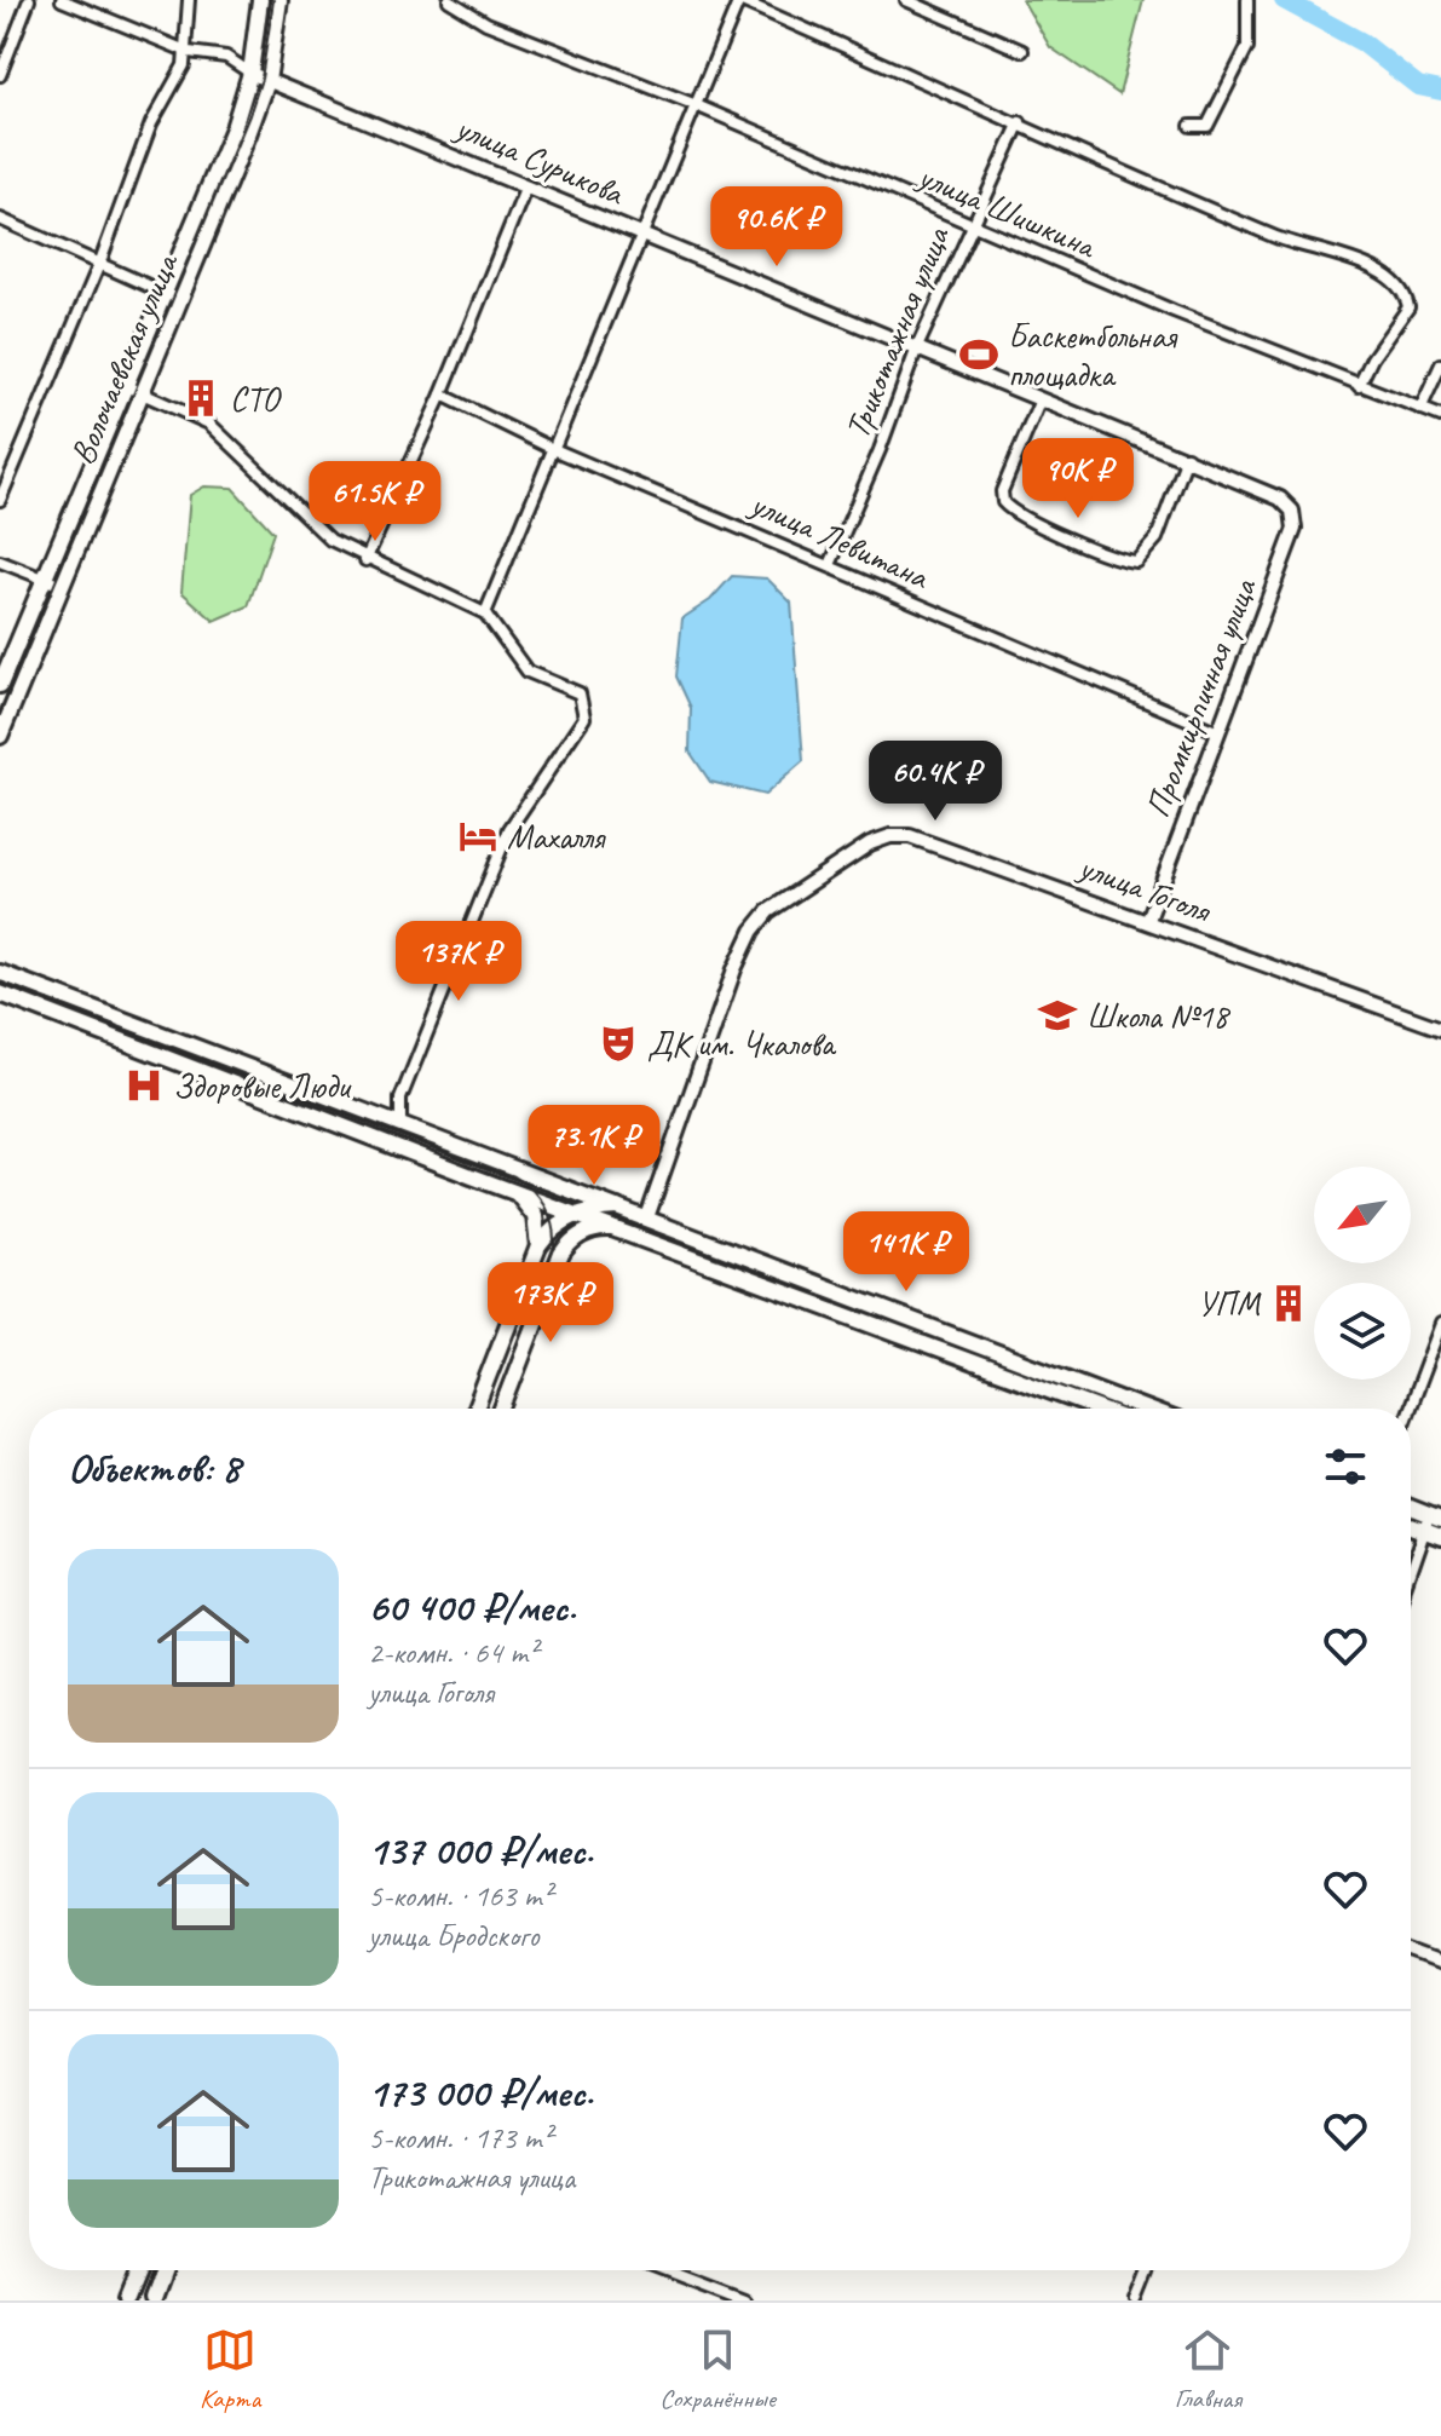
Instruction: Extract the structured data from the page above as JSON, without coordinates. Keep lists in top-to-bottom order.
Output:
{
  "streets": {
    "main road": ["Волочаевская улица"],
    "street": [
      "улица Сурикова",
      "улица Шишкина",
      "Трикотажная улица",
      "улица Левитана",
      "Промкирпичная улица",
      "улица Гоголя"
    ]
  },
  "crossings": [
    ["улица Сурикова", "Трикотажная улица"],
    ["улица Сурикова", "Волочаевская улица"],
    ["улица Сурикова", "Промкирпичная улица"],
    ["улица Шишкина", "Трикотажная улица"],
    ["Трикотажная улица", "улица Левитана"],
    ["улица Левитана", "Промкирпичная улица"],
    ["Промкирпичная улица", "улица Гоголя"]
  ],
  "places": {
    "sports": ["Баскетбольная площадка"],
    "building": ["СТО", "УПМ"],
    "hotel": ["Махалля"],
    "school or university": ["Школа №18"],
    "theatre": ["ДК им. Чкалова"],
    "hospital": ["Здоровые Люди"]
  },
  "north": "bottom left",
  "page": {
    "price": [
      "90.6K ₽",
      "90K ₽",
      "61.5K ₽",
      "60.4K ₽",
      "137K ₽",
      "73.1K ₽",
      "141K ₽",
      "173K ₽"
    ],
    "heading": "Объектов: 8",
    "list": [
      {
        "name": "60 400 ₽/мес.",
        "note": "2-комн. · 64 m² · улица Гоголя"
      },
      {
        "name": "137 000 ₽/мес.",
        "note": "5-комн. · 163 m² · улица Бродского"
      },
      {
        "name": "173 000 ₽/мес.",
        "note": "5-комн. · 173 m² · Трикотажная улица"
      }
    ],
    "tabs": ["Карта", "Сохранённые", "Главная"]
  }
}
